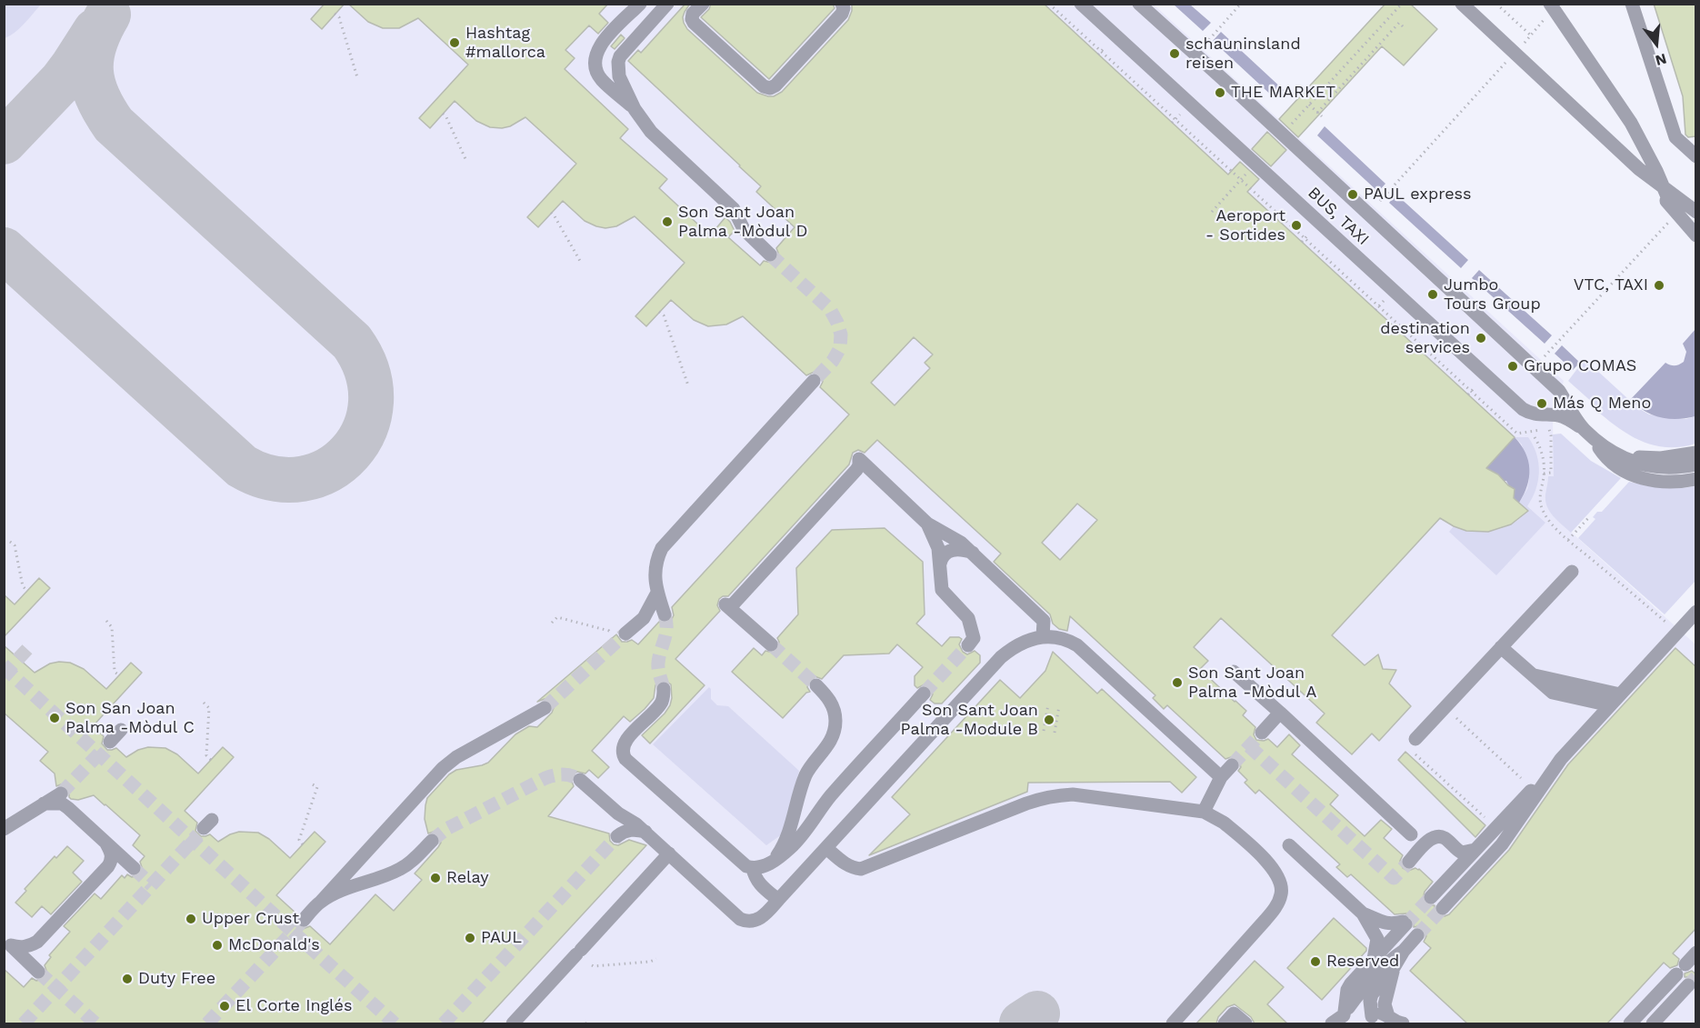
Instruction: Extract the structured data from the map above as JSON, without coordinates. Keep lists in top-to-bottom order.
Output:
{
  "streets": {
    "street": ["BUS, TAXI"]
  },
  "places": [
    "Hashtag #mallorca",
    "schauninsland reisen",
    "THE MARKET",
    "PAUL express",
    "Son Sant Joan Palma -Mòdul D",
    "Aeroport - Sortides",
    "VTC, TAXI",
    "Jumbo Tours Group",
    "destination services",
    "Grupo COMAS",
    "Más Q Meno",
    "Son Sant Joan Palma -Mòdul A",
    "Son San Joan Palma -Mòdul C",
    "Son Sant Joan Palma -Module B",
    "Relay",
    "Upper Crust",
    "PAUL",
    "McDonald's",
    "Reserved",
    "Duty Free",
    "El Corte Inglés"
  ],
  "north": "bottom"
}
